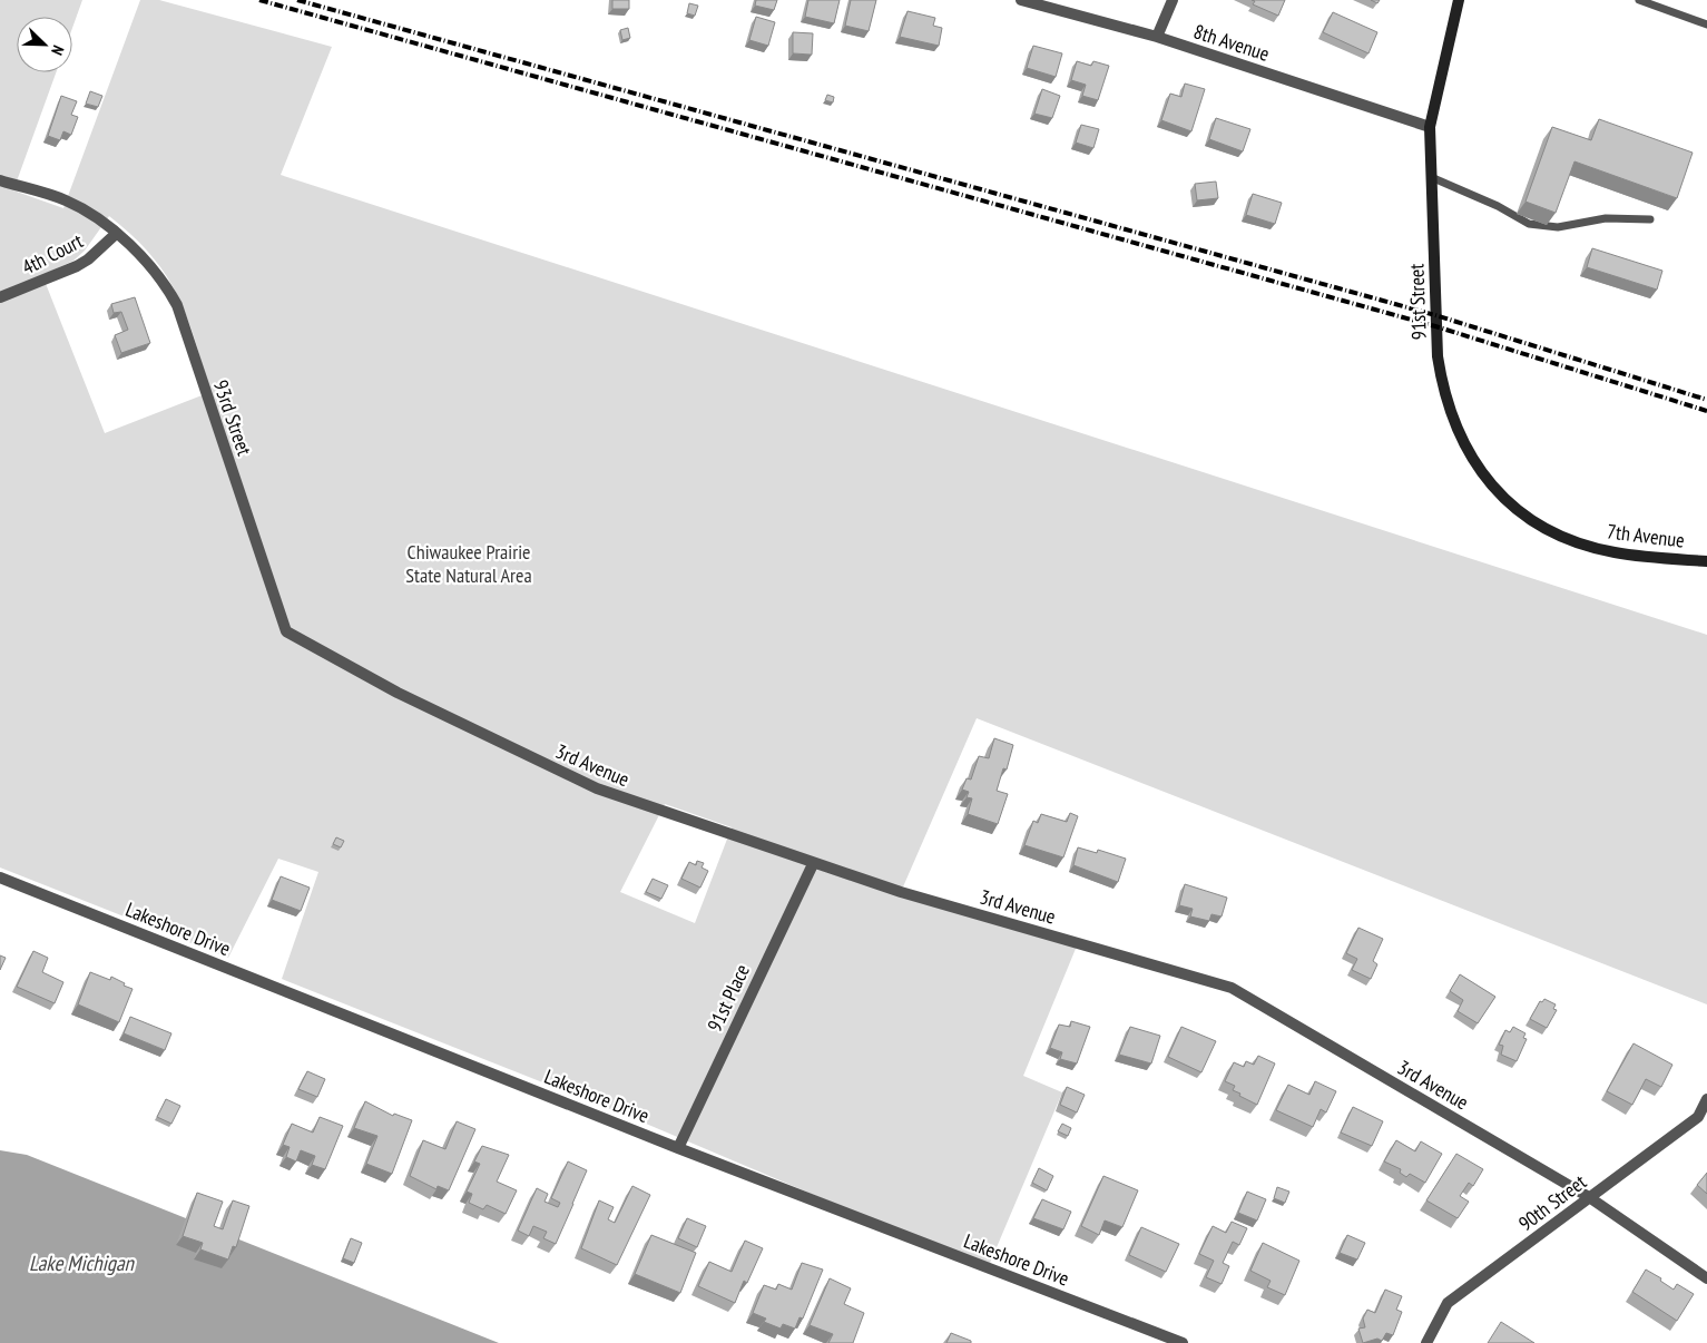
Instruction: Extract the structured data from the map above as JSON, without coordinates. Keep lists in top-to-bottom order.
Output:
{
  "streets": {
    "street": [
      "8th Avenue",
      "4th Court",
      "91st Street",
      "93rd Street",
      "7th Avenue",
      "3rd Avenue",
      "Lakeshore Drive",
      "91st Place",
      "90th Street"
    ]
  },
  "crossings": [
    ["8th Avenue", "91st Street"],
    ["4th Court", "93rd Street"],
    ["91st Street", "7th Avenue"],
    ["93rd Street", "3rd Avenue"],
    ["3rd Avenue", "91st Place"],
    ["3rd Avenue", "90th Street"],
    ["Lakeshore Drive", "91st Place"]
  ],
  "water": ["Lake Michigan"],
  "parks": ["Chiwaukee Prairie State Natural Area"],
  "north": "bottom right"
}
